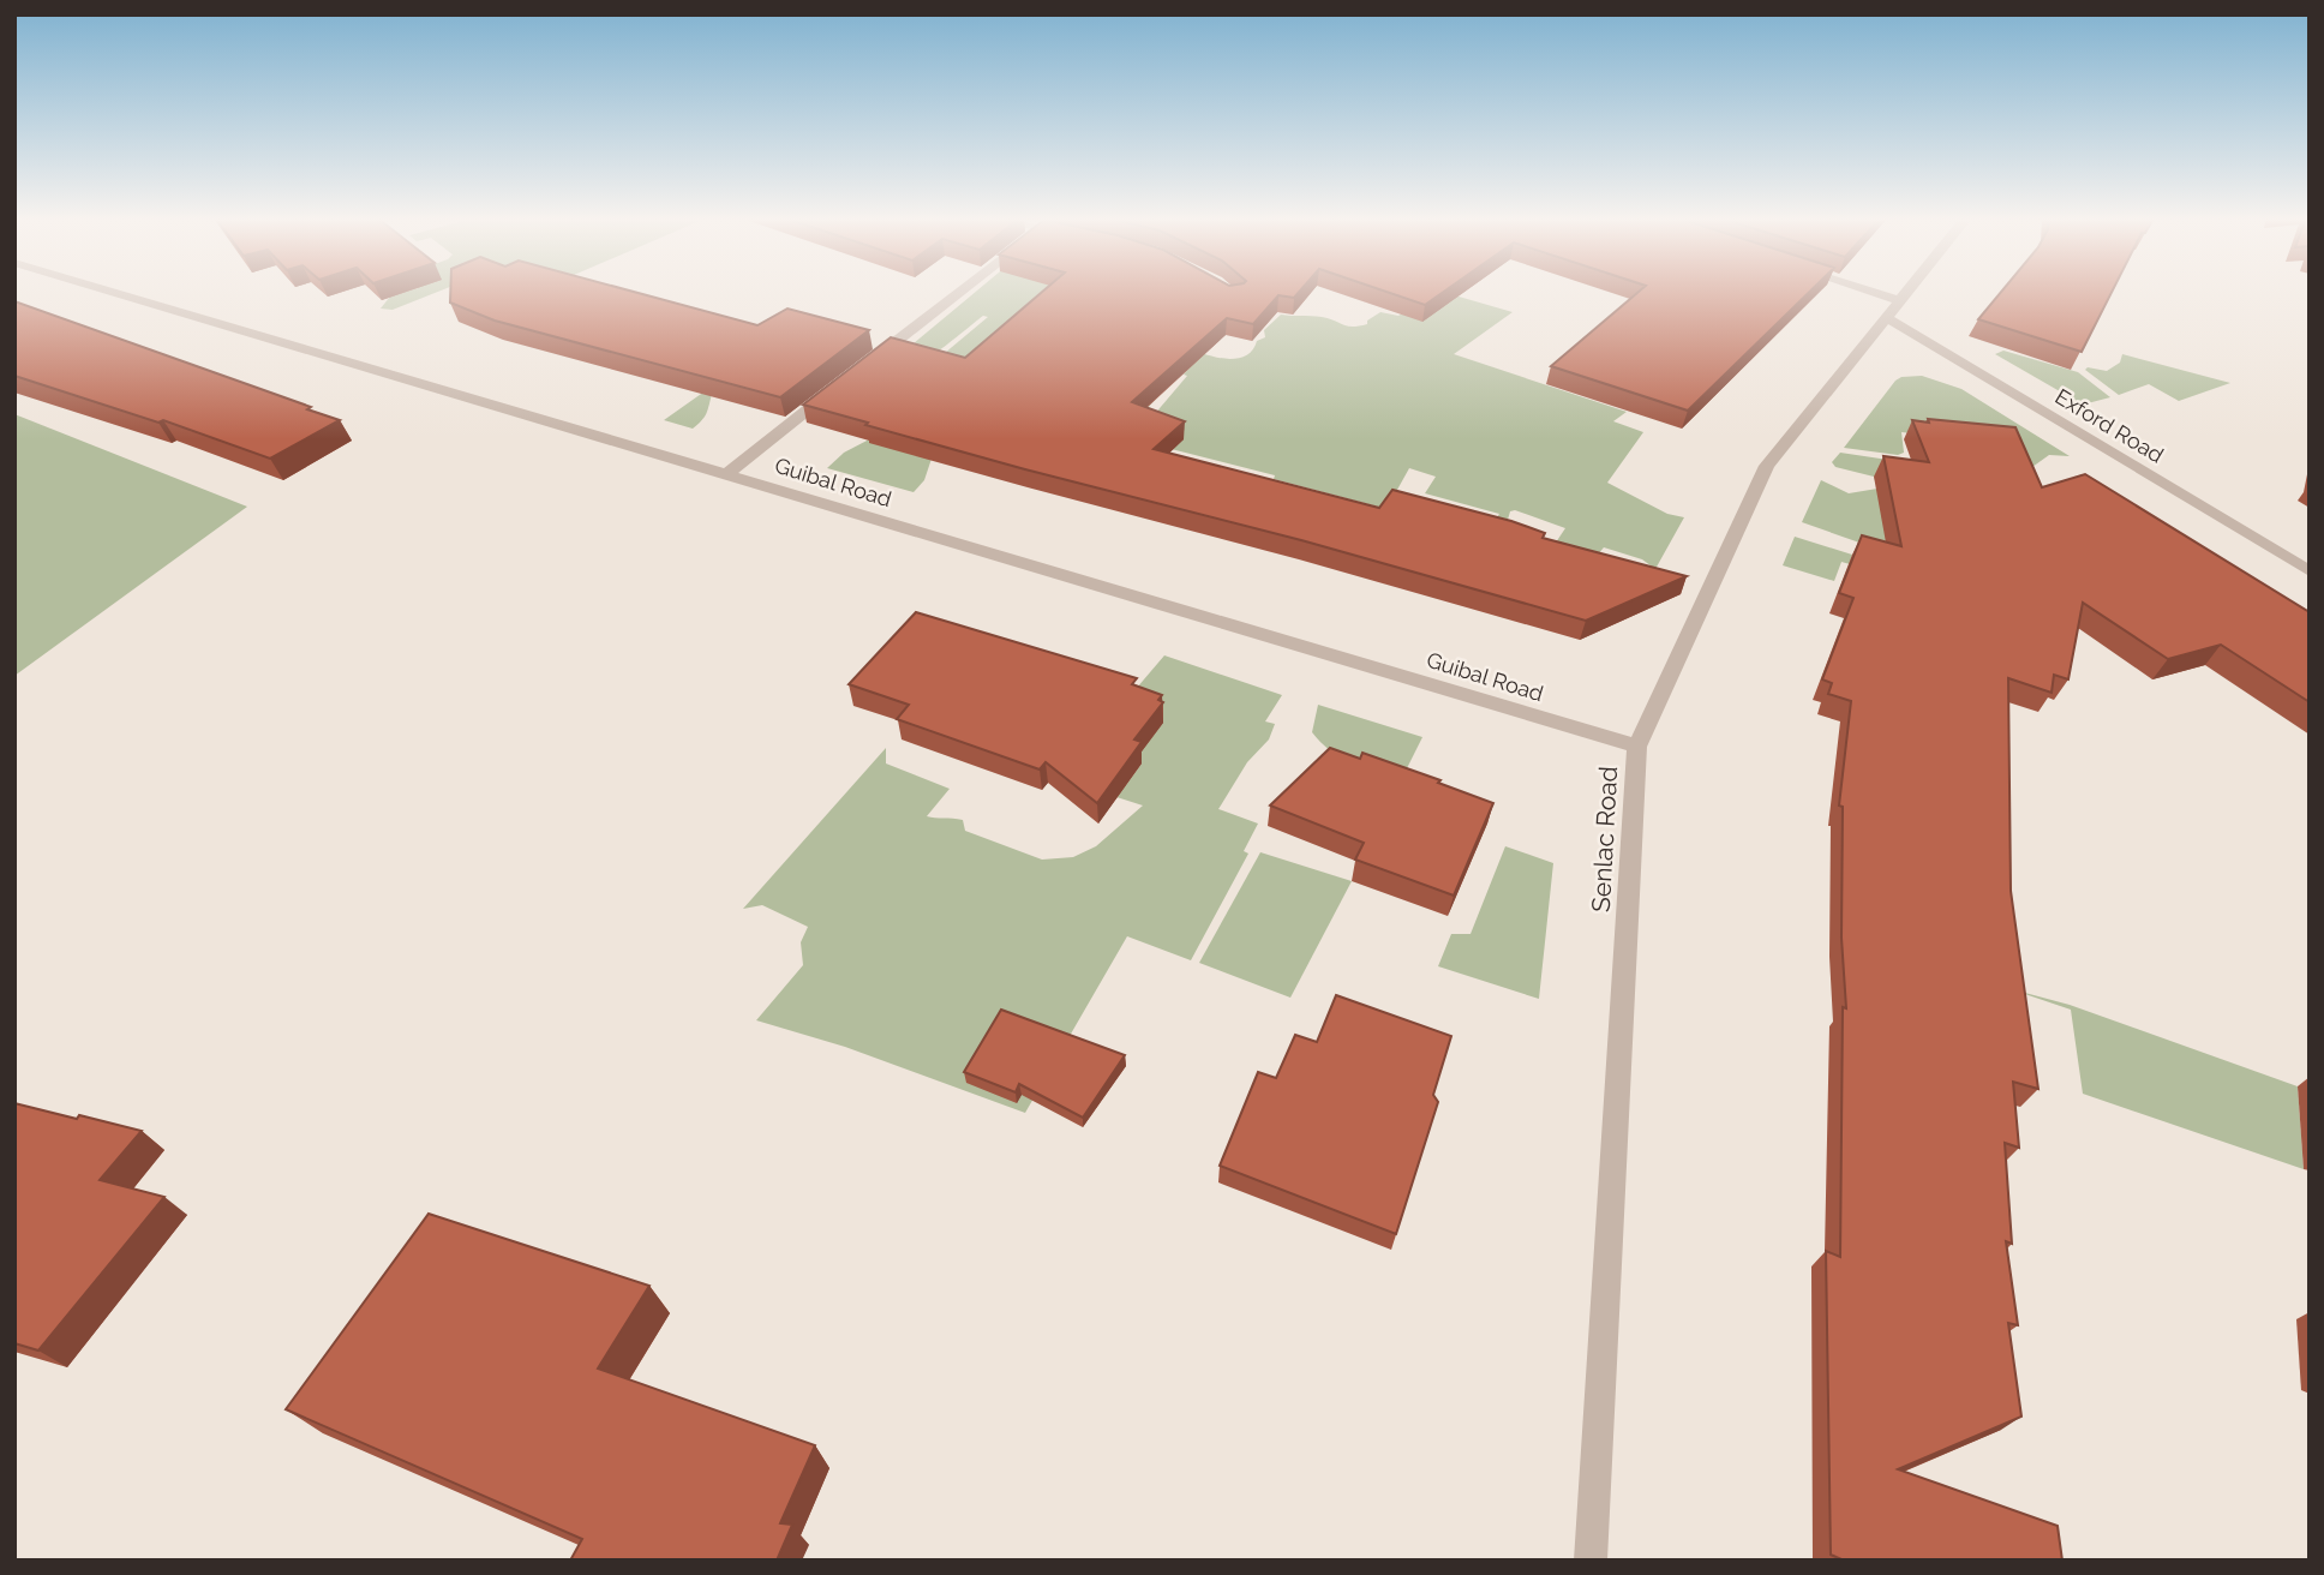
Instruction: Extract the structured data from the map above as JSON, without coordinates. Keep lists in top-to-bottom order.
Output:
{
  "streets": {
    "street": ["Exford Road", "Guibal Road", "Senlac Road"]
  },
  "crossings": [
    ["Exford Road", "Senlac Road"],
    ["Guibal Road", "Senlac Road"]
  ]
}
